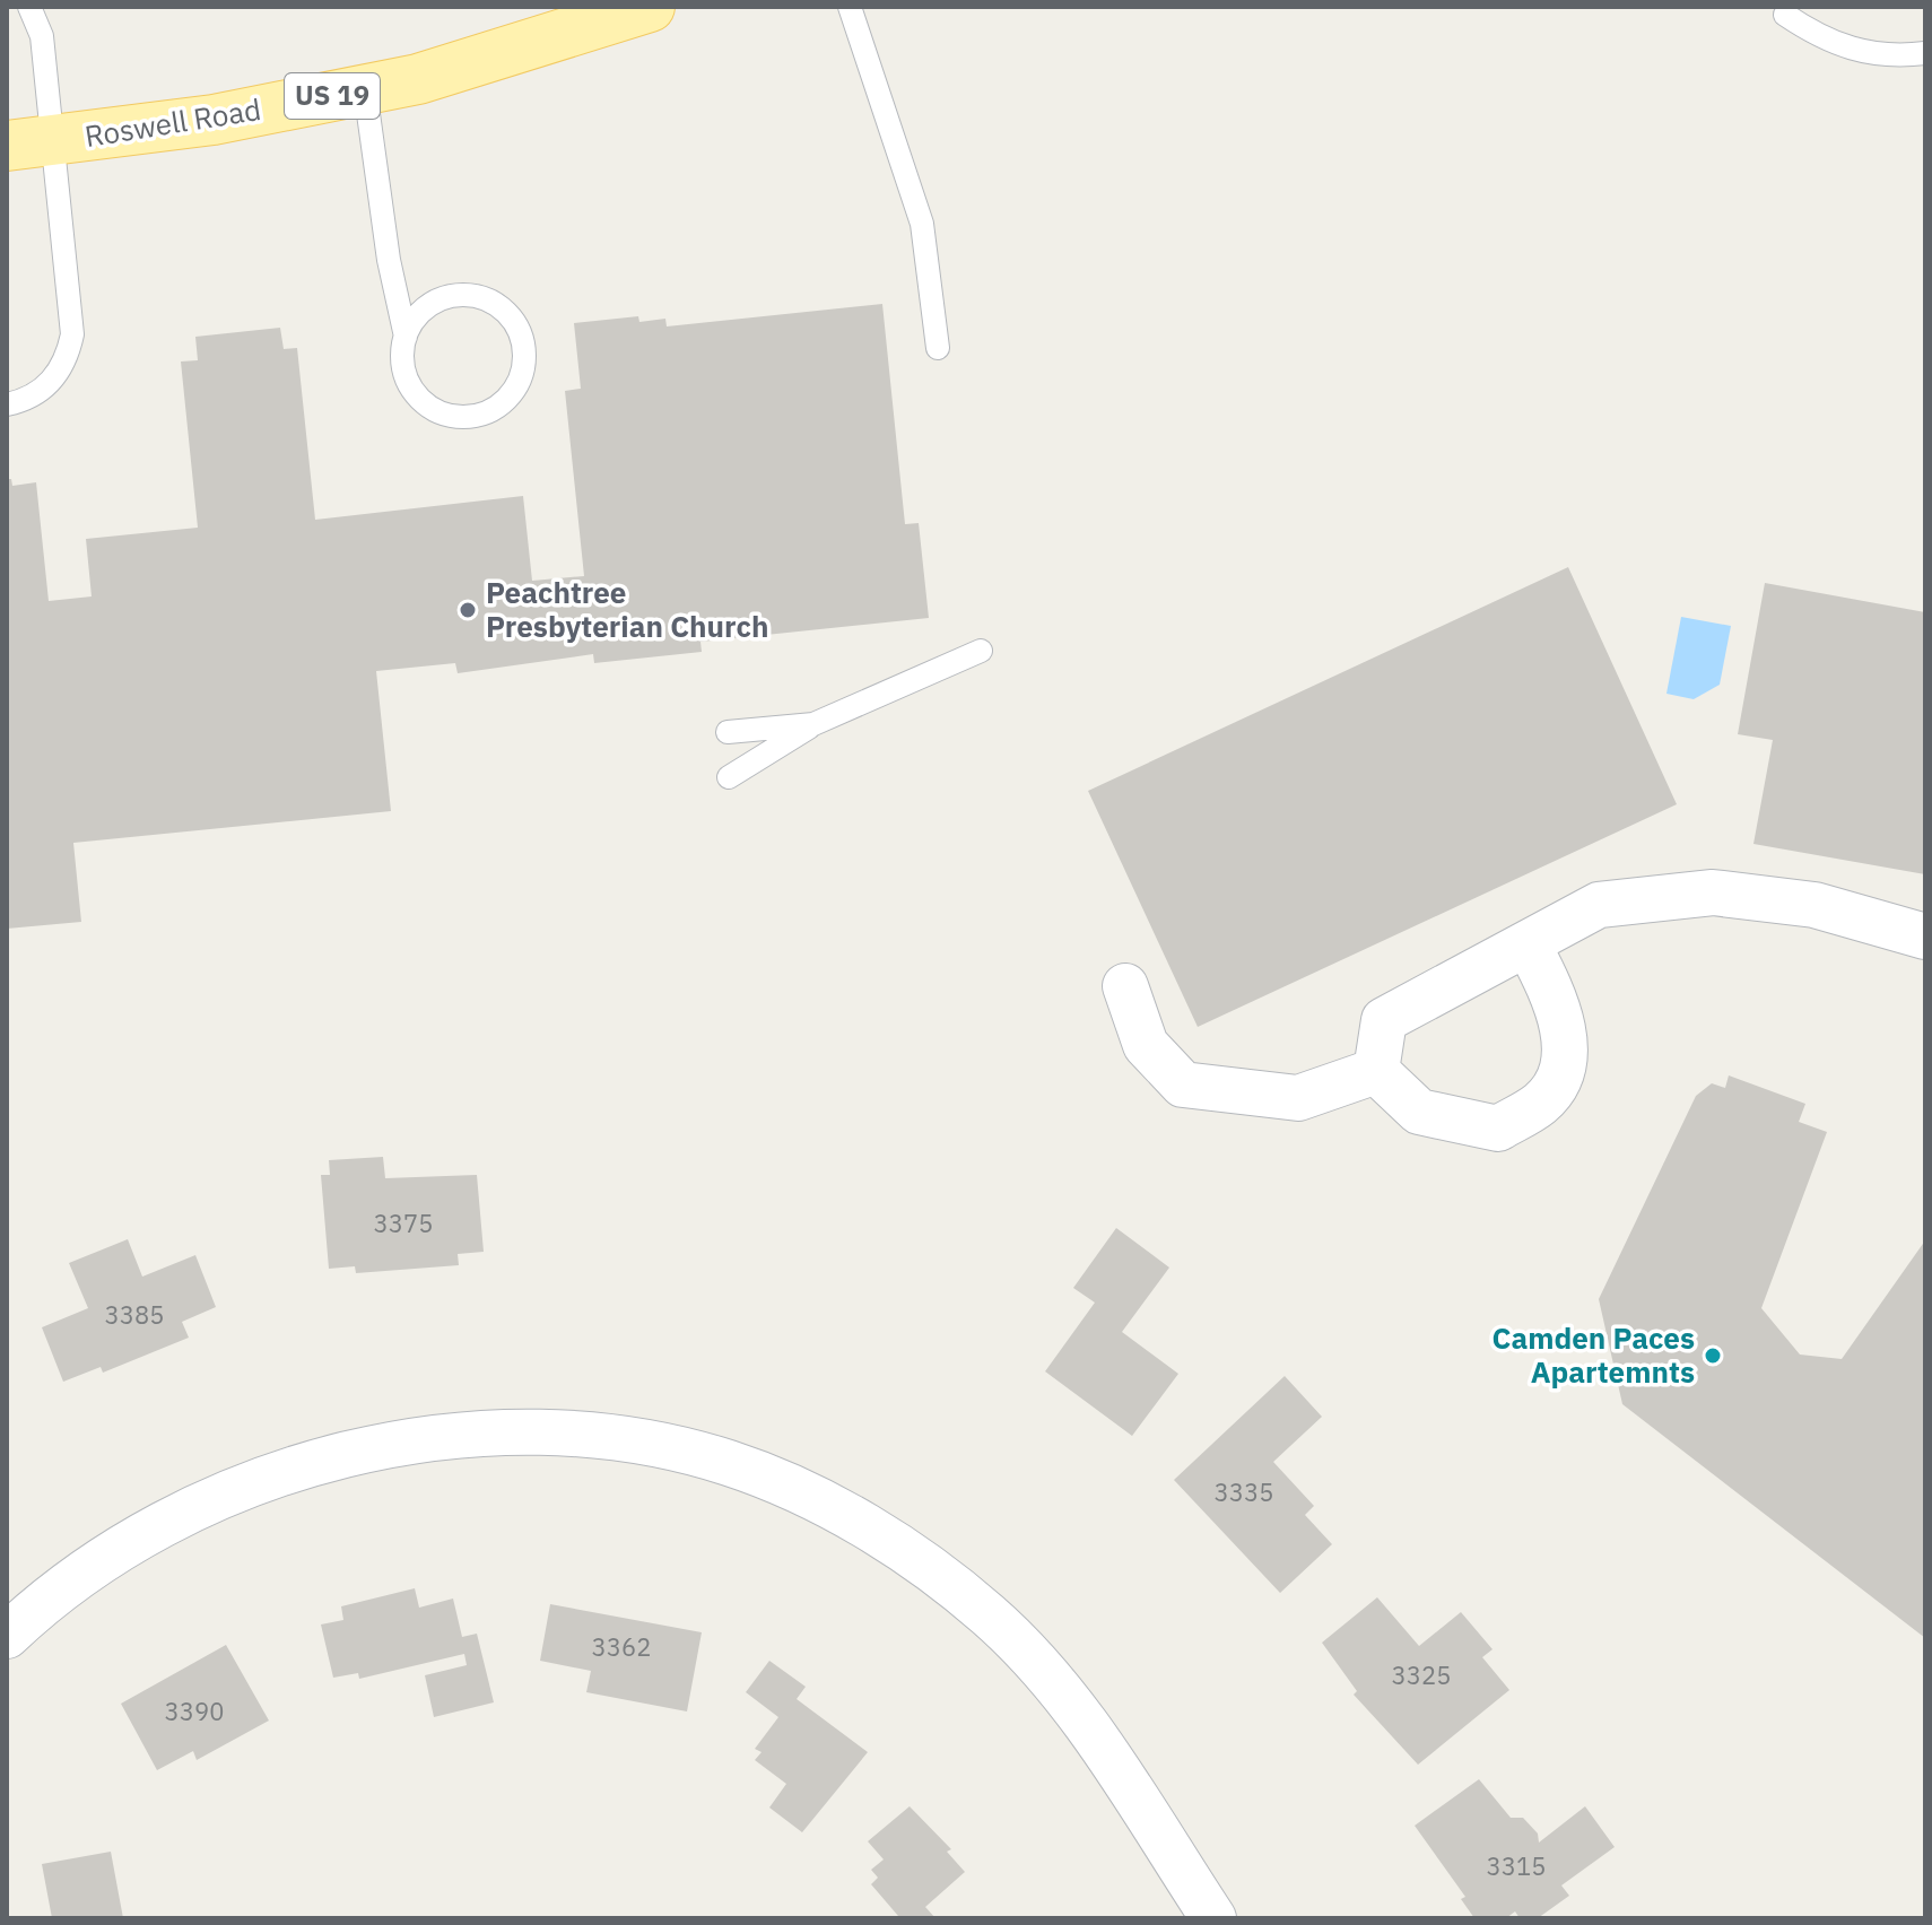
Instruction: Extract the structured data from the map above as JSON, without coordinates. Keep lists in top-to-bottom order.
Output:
{
  "streets": {
    "main road": ["US 19", "Roswell Road"]
  },
  "places": ["Peachtree Presbyterian Church", "Camden Paces Apartemnts"],
  "house_numbers": [
    "3375",
    "3385",
    "3335",
    "3362",
    "3325",
    "3390",
    "3315"
  ]
}
